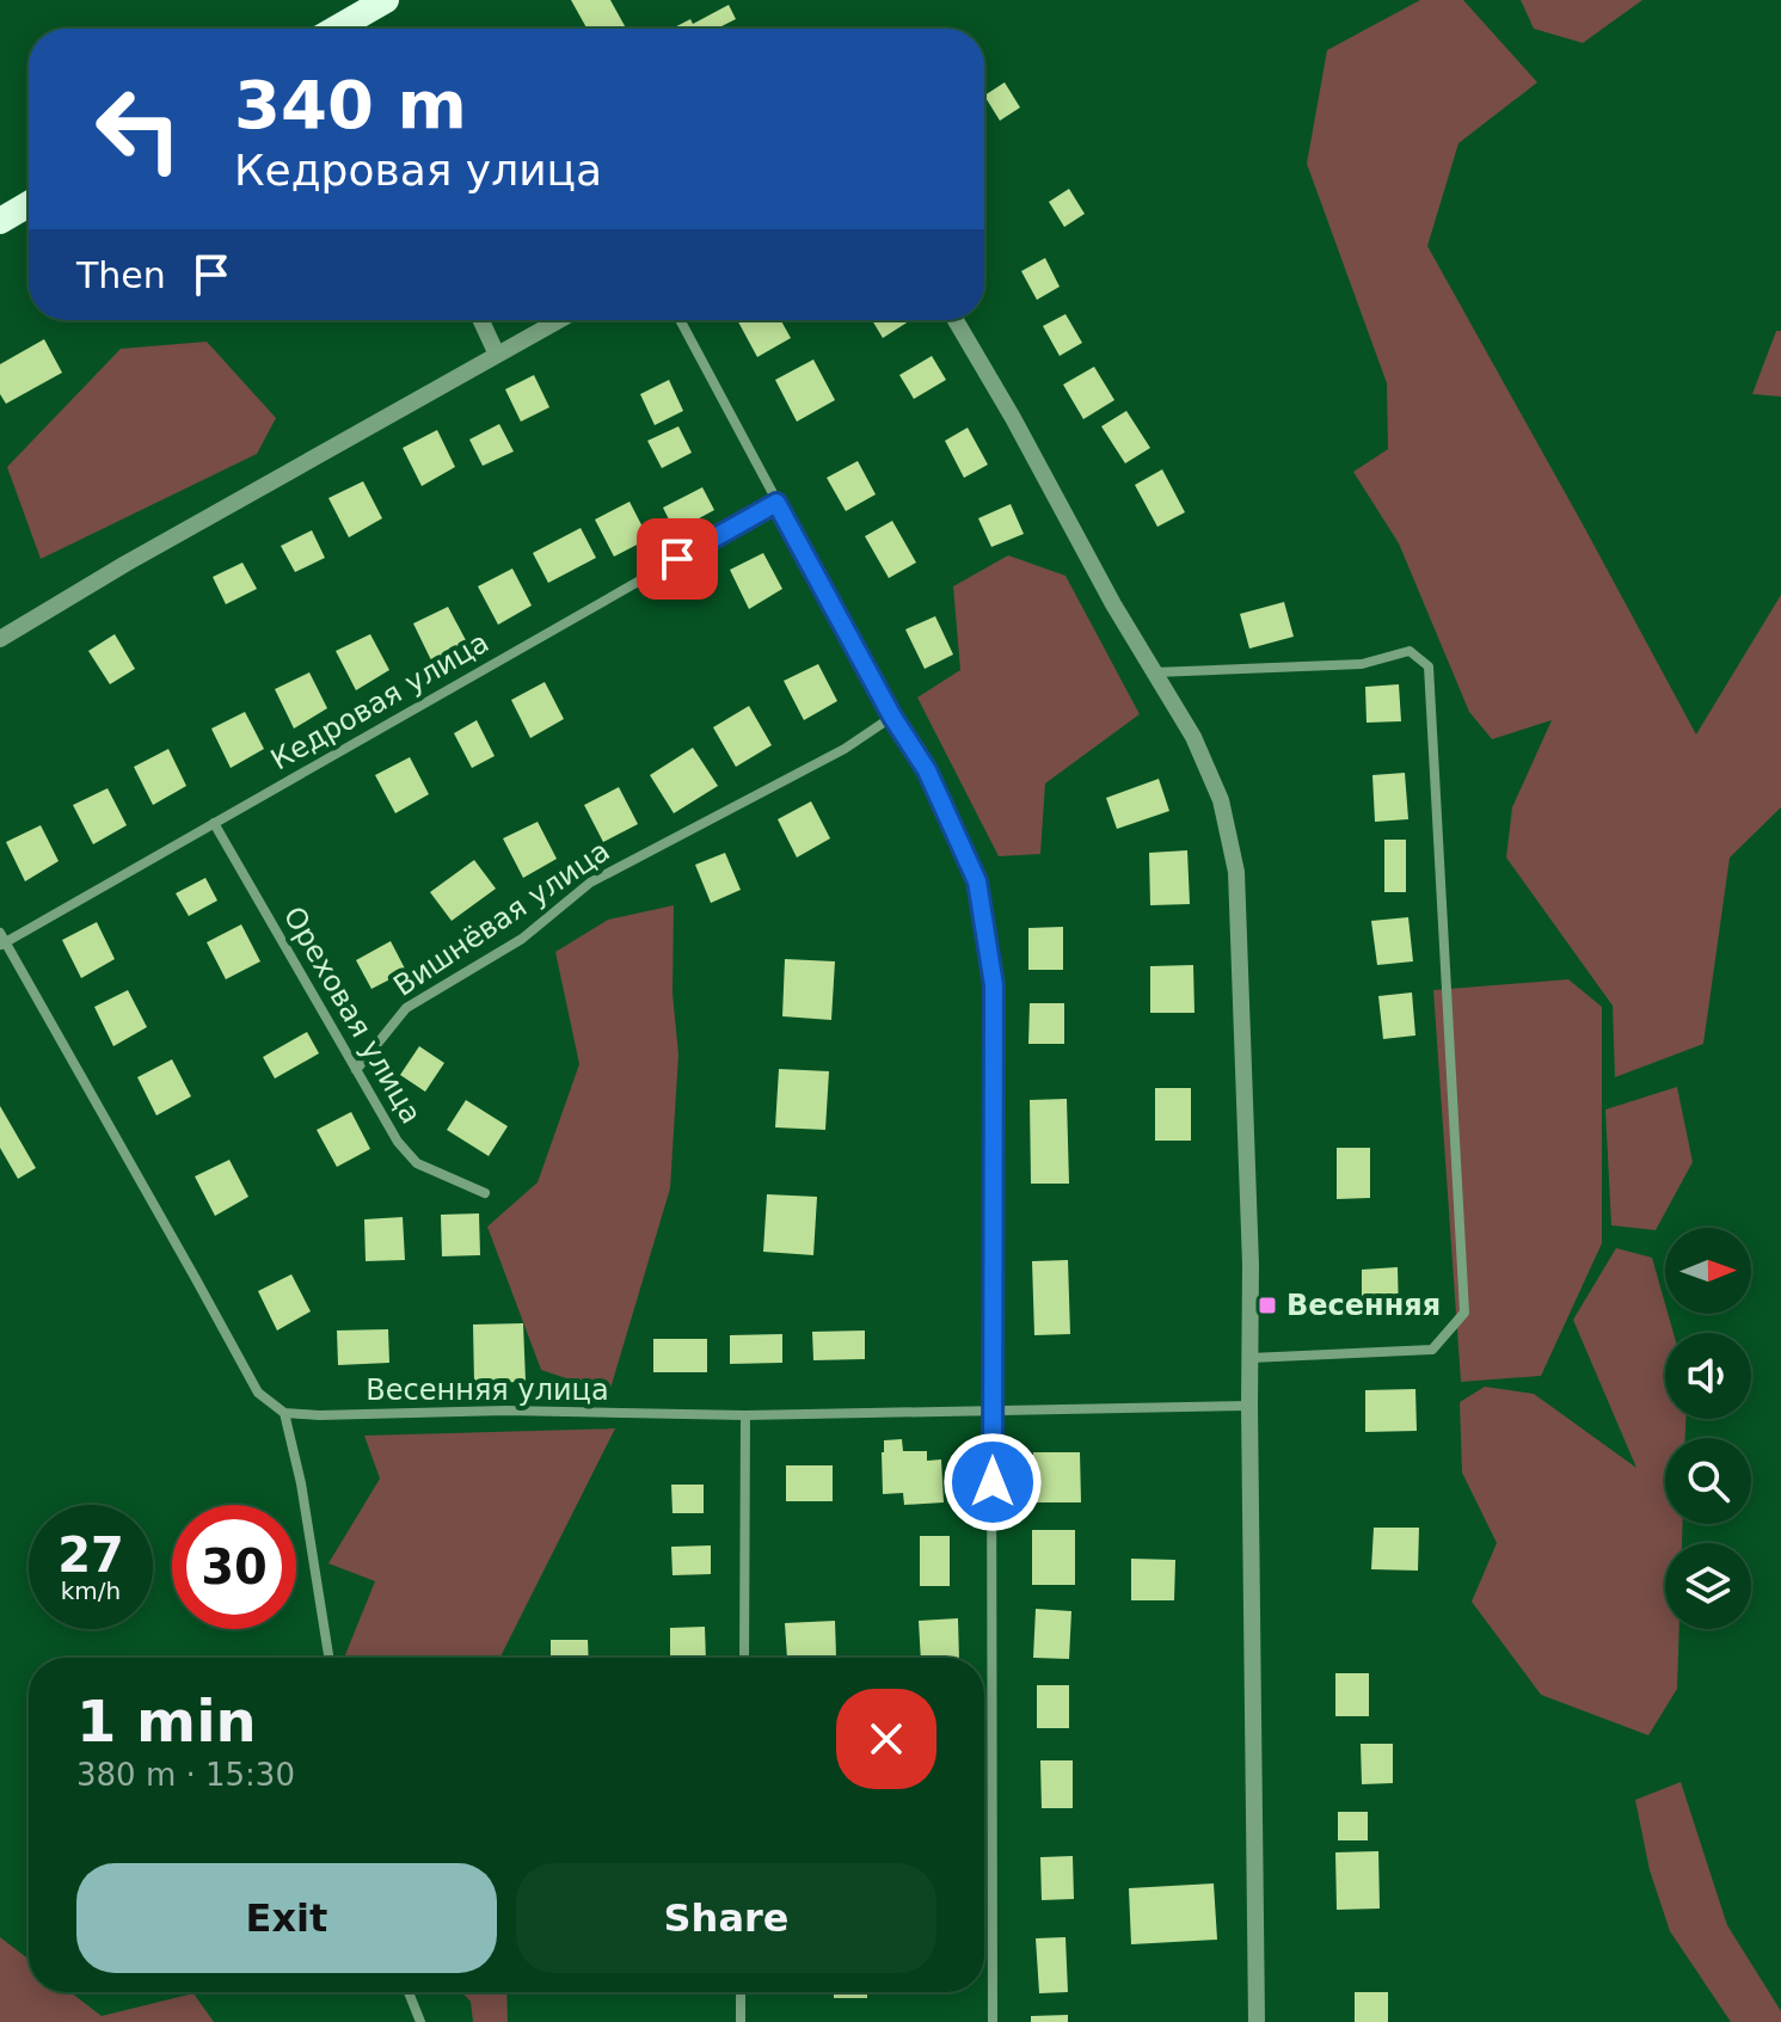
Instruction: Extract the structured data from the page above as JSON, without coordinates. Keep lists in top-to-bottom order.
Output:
{
  "streets": {
    "street": [
      "Кедровая улица",
      "Вишнёвая улица",
      "Ореховая улица",
      "Весенняя улица"
    ]
  },
  "crossings": [
    ["Кедровая улица", "Ореховая улица"],
    ["Вишнёвая улица", "Ореховая улица"]
  ],
  "places": {
    "transit": ["Весенняя"]
  },
  "north": "right",
  "page": {
    "turn": ["340 m", "Кедровая улица"],
    "then": "Then",
    "speed": "27 km/h",
    "limit": "30",
    "heading": ["1 min", "380 m · 15:30"],
    "buttons": ["Exit", "Share"]
  }
}
